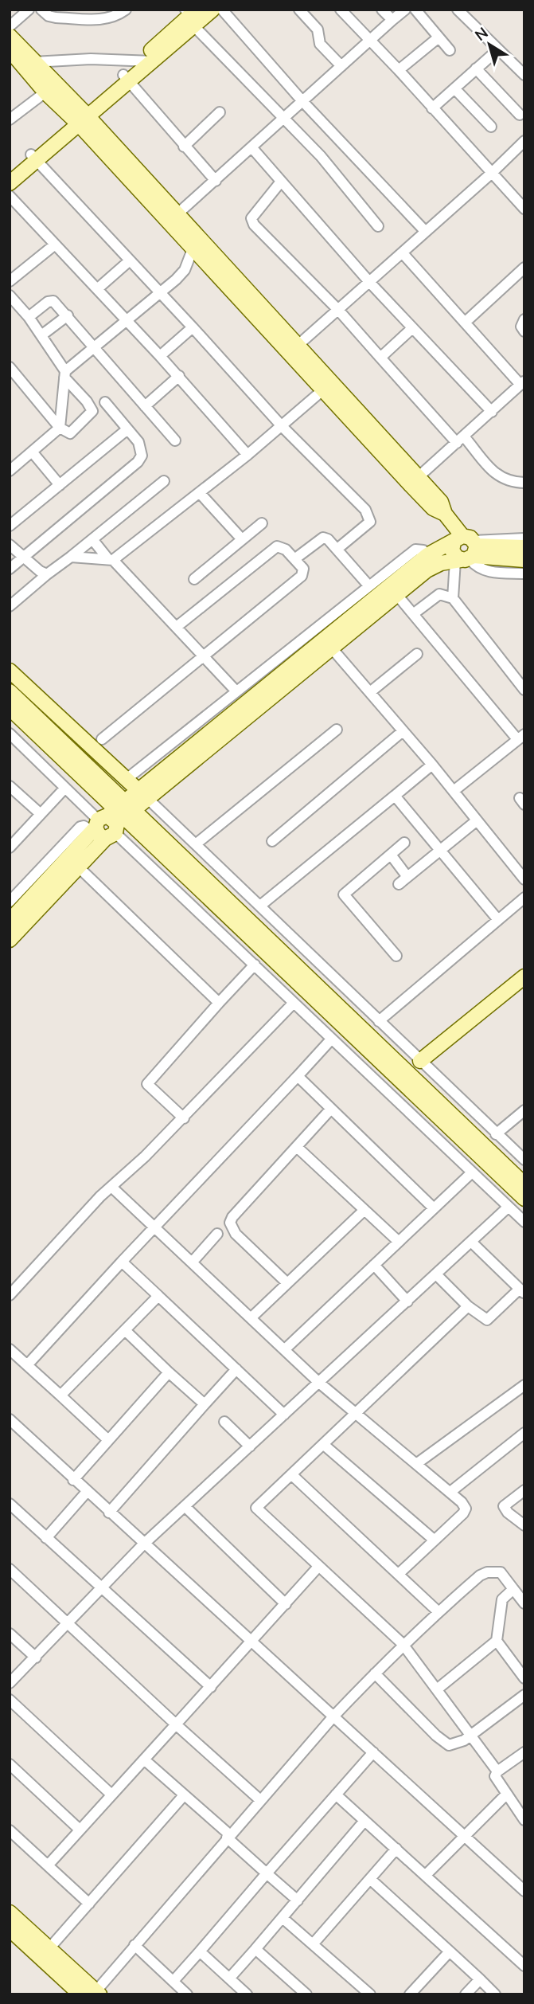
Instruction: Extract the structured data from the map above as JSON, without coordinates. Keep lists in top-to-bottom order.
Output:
{
  "north": "top left"
}
